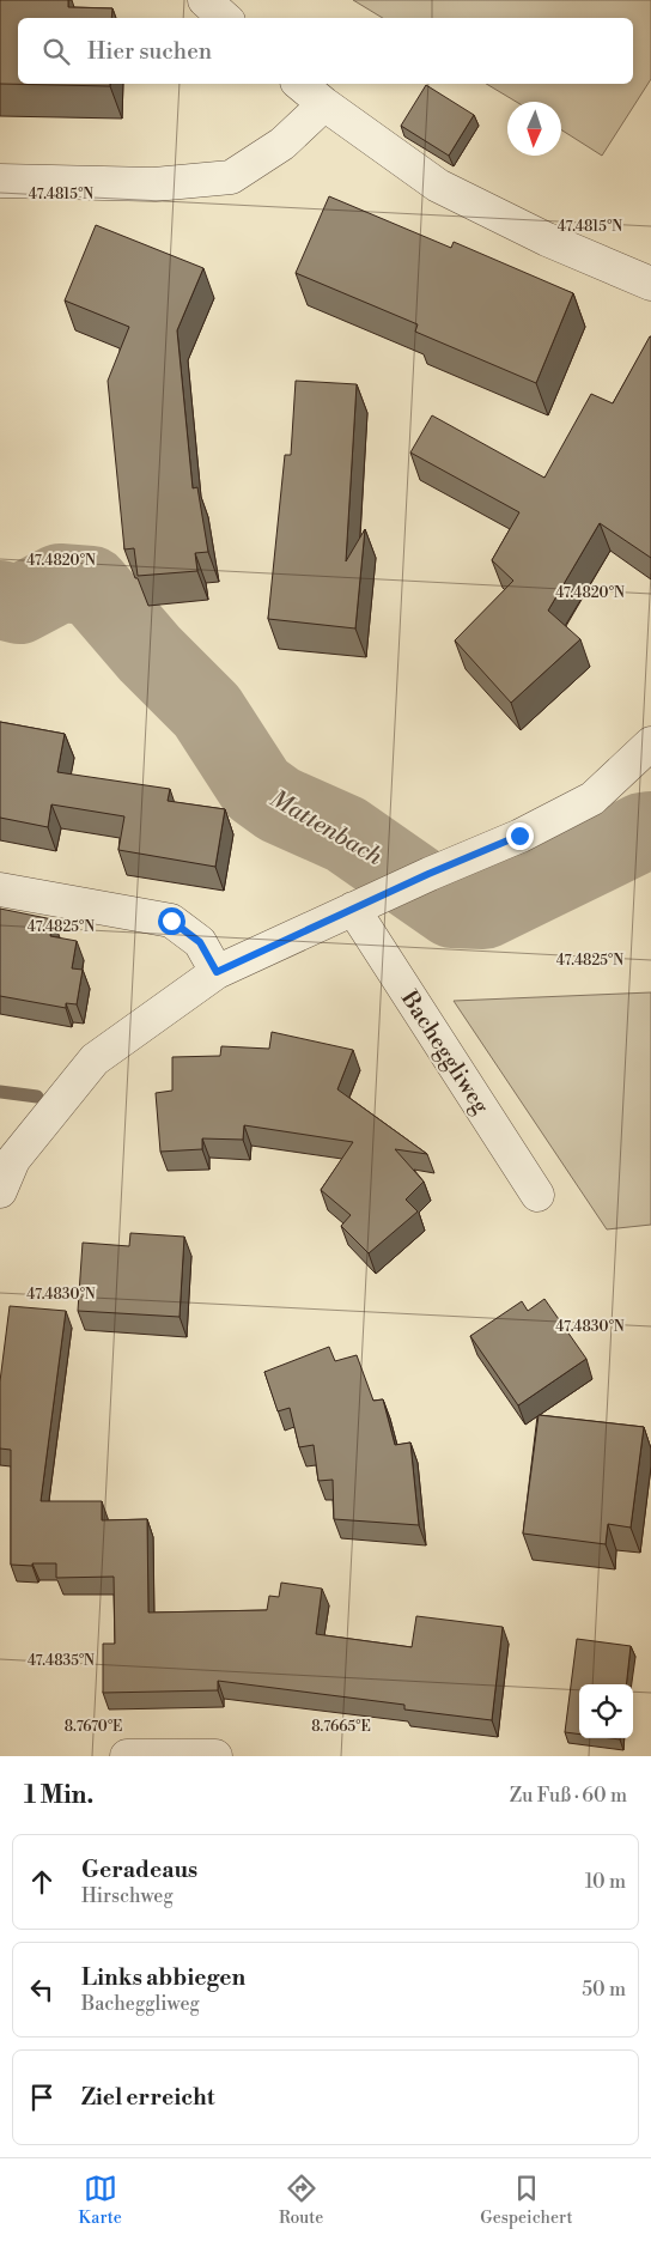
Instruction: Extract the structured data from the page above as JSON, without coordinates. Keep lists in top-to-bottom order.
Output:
{
  "streets": {
    "street": ["Bacheggliweg"]
  },
  "water": ["Mattenbach"],
  "north": "bottom",
  "page": {
    "search": "Hier suchen",
    "heading": ["1 Min.", "Zu Fuß · 60 m"],
    "list": [
      ["Geradeaus", "Hirschweg", "10 m"],
      ["Links abbiegen", "Bacheggliweg", "50 m"],
      "Ziel erreicht"
    ],
    "nav": ["Karte", "Route", "Gespeichert"]
  },
  "coordinates": [
    "47.4815°N",
    "47.4820°N",
    "47.4825°N",
    "47.4830°N",
    "47.4835°N",
    "8.7670°E",
    "8.7665°E"
  ]
}
